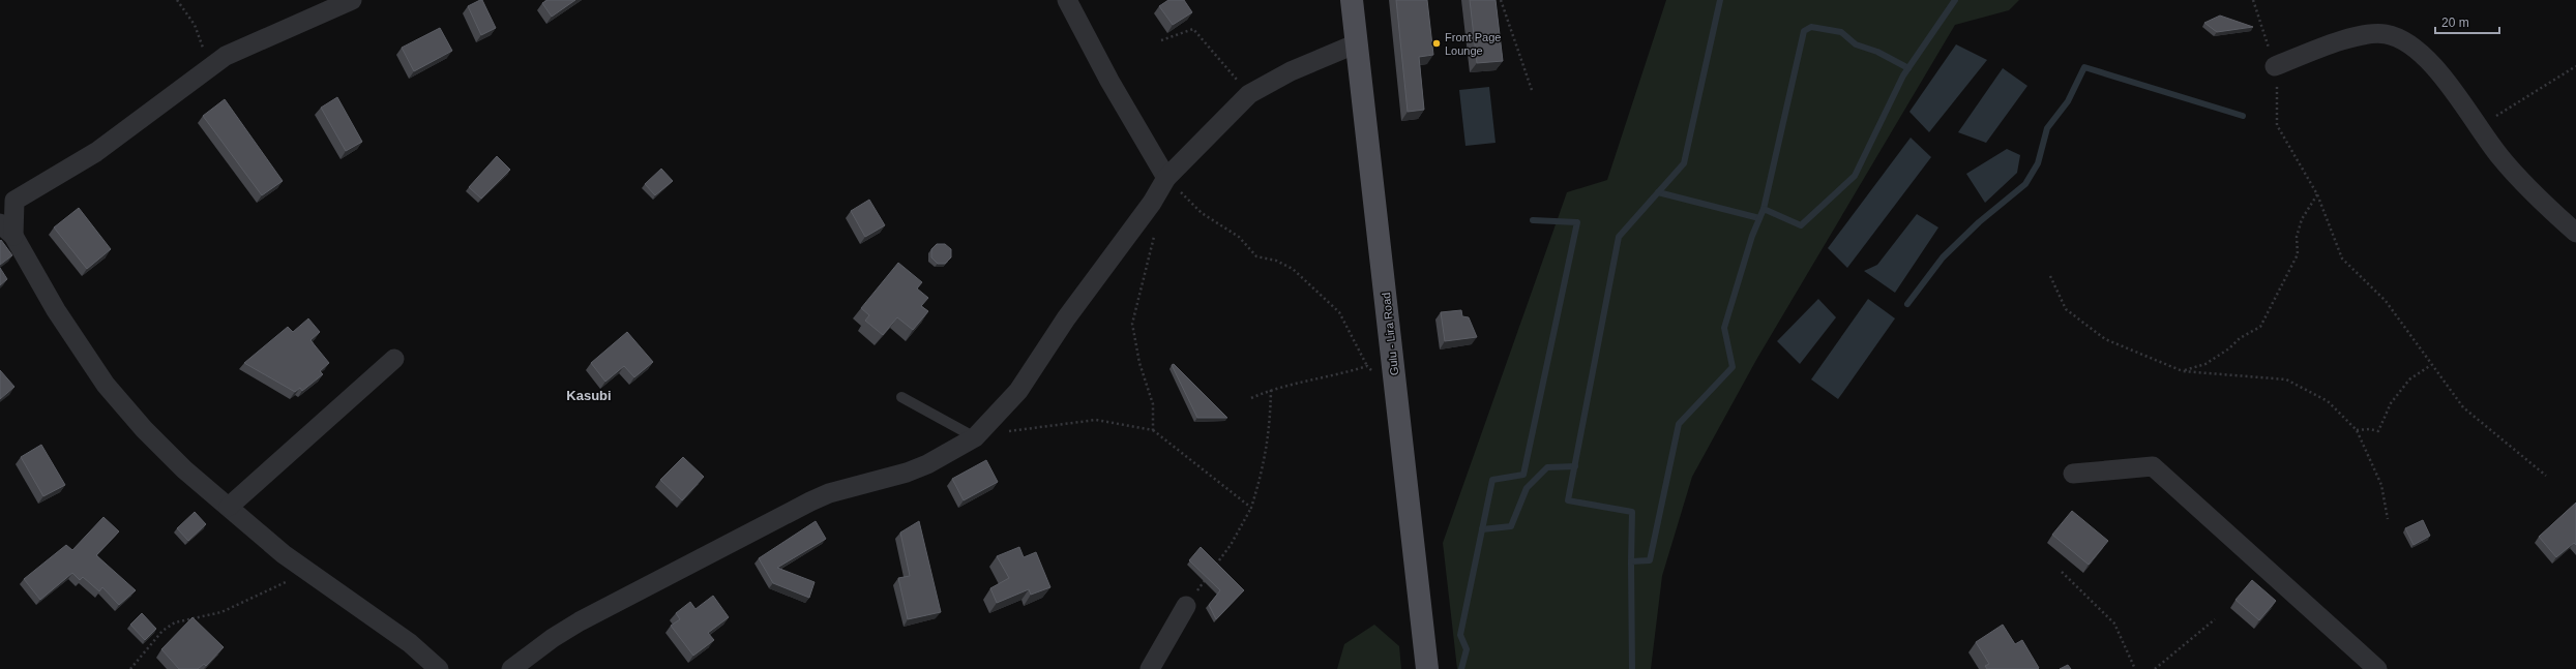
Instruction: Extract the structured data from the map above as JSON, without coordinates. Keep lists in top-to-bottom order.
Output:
{
  "streets": {
    "main road": ["Gulu - Lira Road"]
  },
  "districts": ["Kasubi"],
  "places": ["Front Page Lounge"],
  "scale_bar": "20 m"
}
